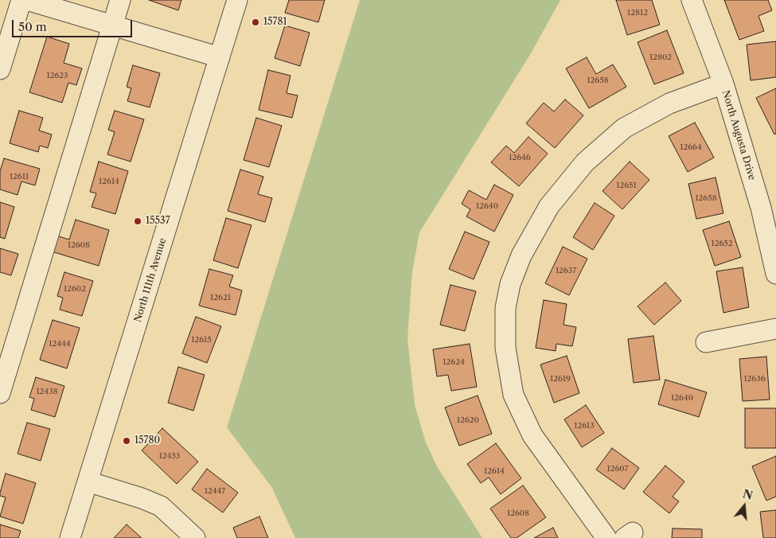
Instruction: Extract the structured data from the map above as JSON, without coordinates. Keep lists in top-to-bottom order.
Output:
{
  "streets": {
    "street": ["North Augusta Drive", "North 111th Avenue"]
  },
  "places": ["15781", "15537", "15780"],
  "house_numbers": [
    "12812",
    "12802",
    "12623",
    "12658",
    "12664",
    "12646",
    "12611",
    "12614",
    "12651",
    "12658",
    "12640",
    "12652",
    "12608",
    "12637",
    "12602",
    "12621",
    "12615",
    "12444",
    "12624",
    "12619",
    "12636",
    "12438",
    "12640",
    "12620",
    "12613",
    "12453",
    "12607",
    "12614",
    "12447",
    "12608"
  ],
  "scale_bar": "50 m",
  "north": "top"
}
